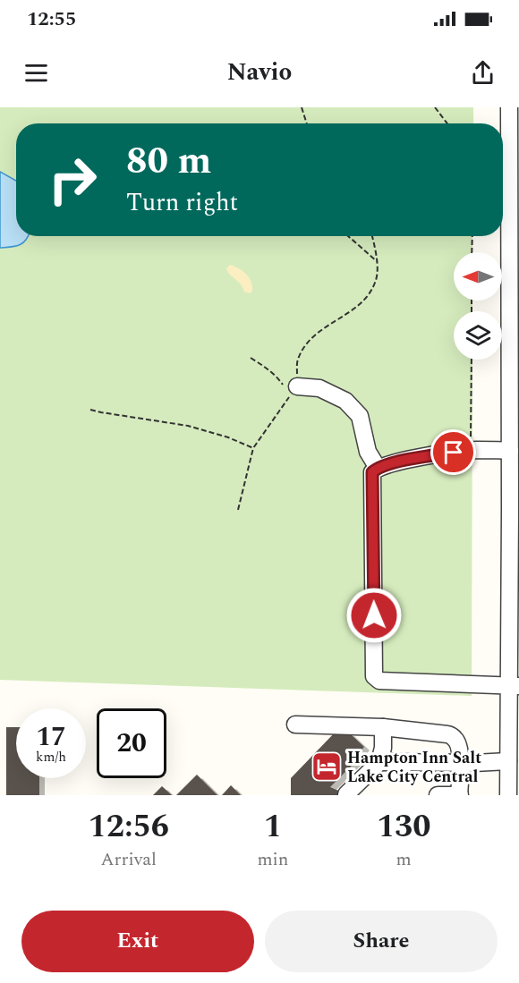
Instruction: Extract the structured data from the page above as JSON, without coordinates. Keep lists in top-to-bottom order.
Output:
{
  "places": {
    "hotel": ["Hampton Inn Salt Lake City Central"]
  },
  "north": "left",
  "page": {
    "status": "12:55",
    "header": "Navio",
    "turn": ["80 m", "Turn right"],
    "speed": "17 km/h",
    "limit": "20",
    "eta": [
      "12:56",
      "Arrival",
      "1",
      "min",
      "130",
      "m"
    ],
    "buttons": ["Exit", "Share"]
  }
}
